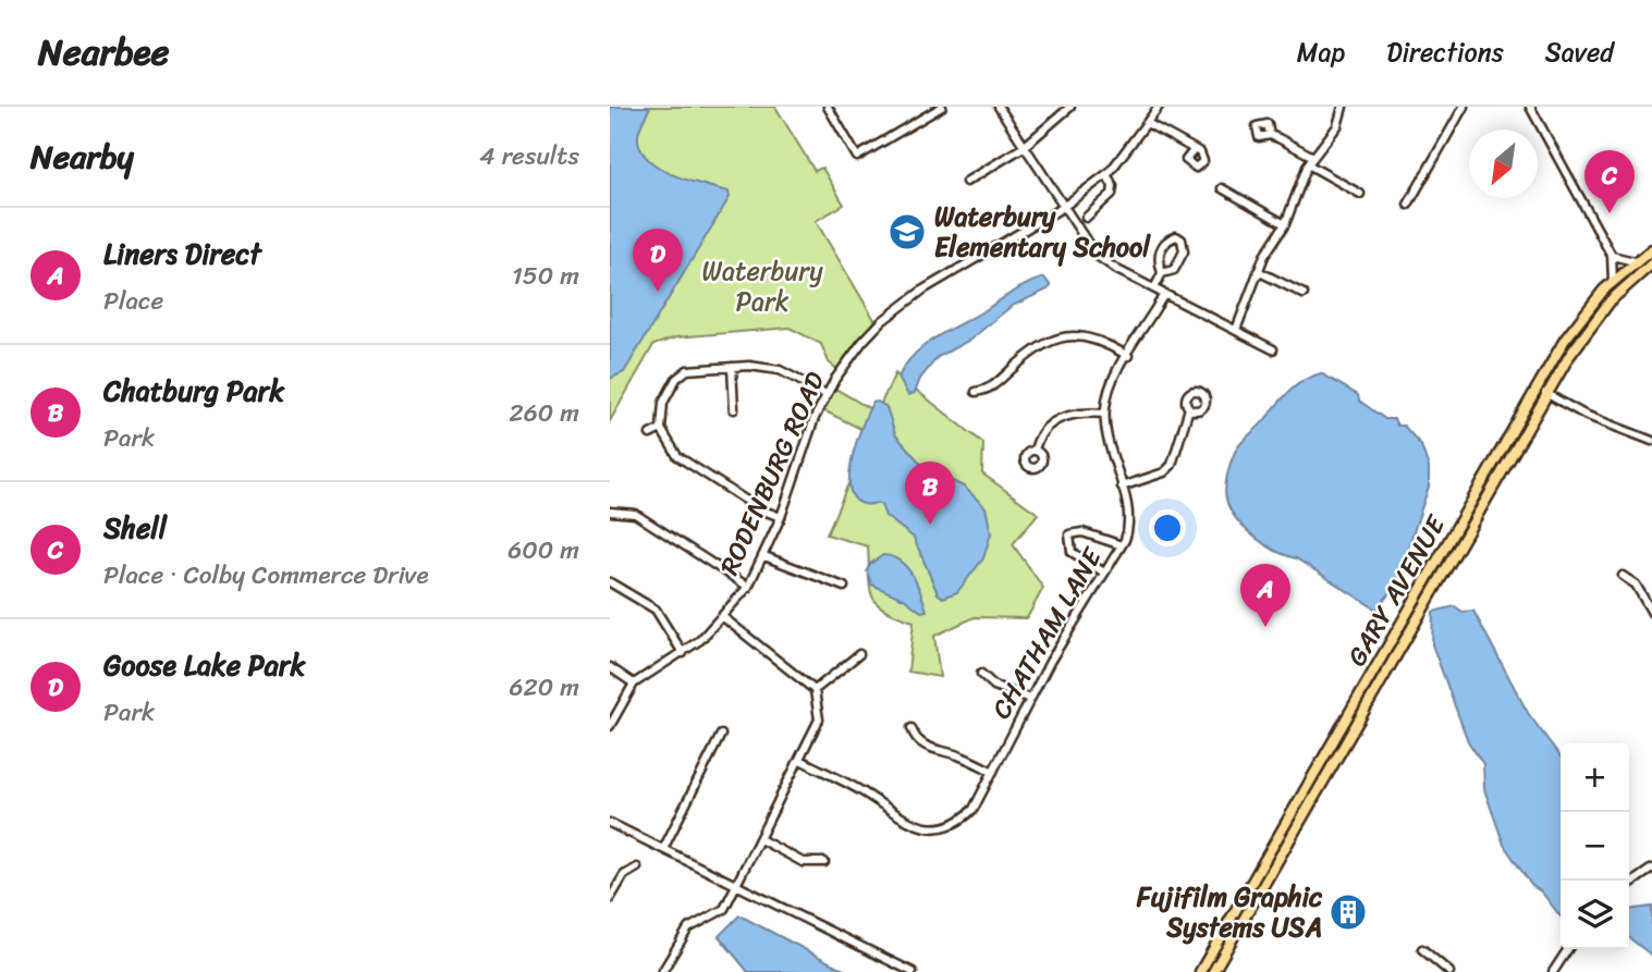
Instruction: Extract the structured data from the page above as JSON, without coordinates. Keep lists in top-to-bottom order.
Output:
{
  "streets": {
    "main road": ["GARY AVENUE"],
    "street": ["RODENBURG ROAD", "CHATHAM LANE"]
  },
  "parks": ["Waterbury Park"],
  "places": {
    "school or university": ["Waterbury Elementary School"],
    "building": ["Fujifilm Graphic Systems USA"]
  },
  "north": "bottom left",
  "page": {
    "header": "Nearbee",
    "nav": ["Map", "Directions", "Saved"],
    "heading": ["Nearby", "4 results"],
    "pins": [
      "C",
      "D",
      "B",
      "A"
    ],
    "list": [
      {
        "mark": "A",
        "name": "Liners Direct",
        "note": "Place",
        "value": "150 m"
      },
      {
        "mark": "B",
        "name": "Chatburg Park",
        "note": "Park",
        "value": "260 m"
      },
      {
        "mark": "C",
        "name": "Shell",
        "note": "Place · Colby Commerce Drive",
        "value": "600 m"
      },
      {
        "mark": "D",
        "name": "Goose Lake Park",
        "note": "Park",
        "value": "620 m"
      }
    ],
    "map_buttons": ["+", "−"]
  }
}
